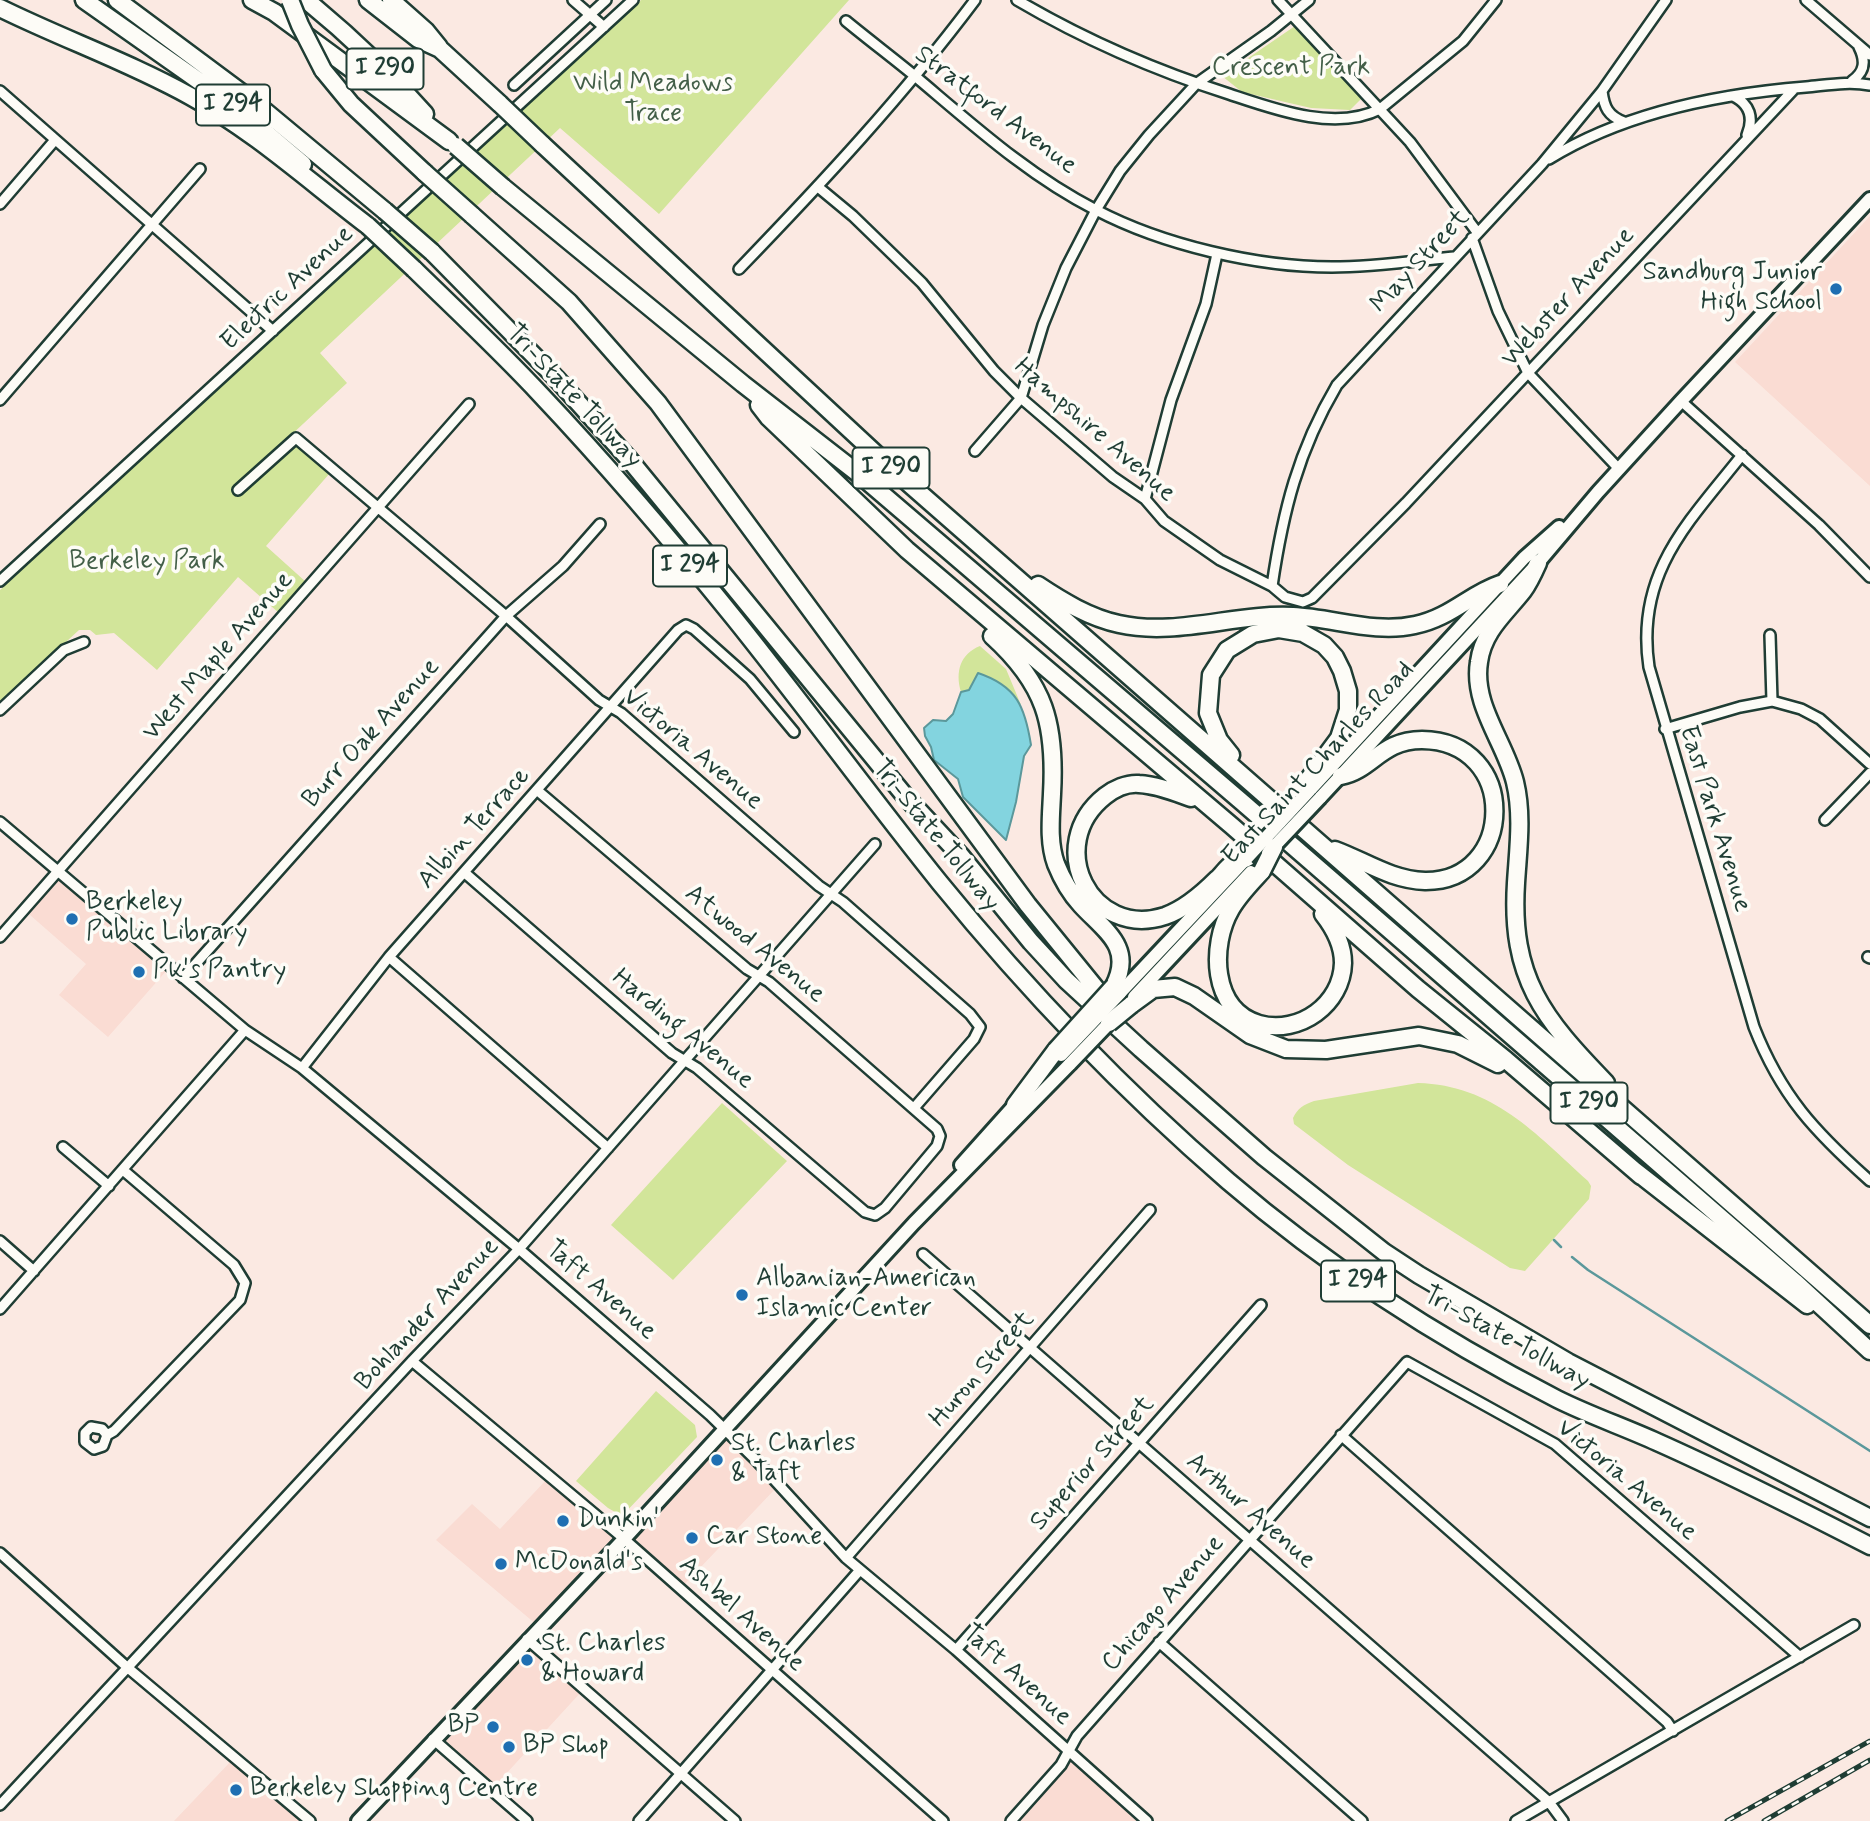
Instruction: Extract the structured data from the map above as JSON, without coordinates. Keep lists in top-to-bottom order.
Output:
{
  "streets": {
    "highway": ["I 290", "I 294", "Tri-State Tollway"],
    "main road": ["East Saint Charles Road"],
    "street": [
      "Stratford Avenue",
      "May Street",
      "Electric Avenue",
      "Webster Avenue",
      "Hampshire Avenue",
      "West Maple Avenue",
      "Burr Oak Avenue",
      "Victoria Avenue",
      "East Park Avenue",
      "Albin Terrace",
      "Atwood Avenue",
      "Harding Avenue",
      "Taft Avenue",
      "Bohlander Avenue",
      "Huron Street",
      "Superior Street",
      "Arthur Avenue",
      "Chicago Avenue",
      "Ashbel Avenue"
    ]
  },
  "crossings": [
    ["Stratford Avenue", "May Street"],
    ["May Street", "Hampshire Avenue"],
    ["Webster Avenue", "Hampshire Avenue"],
    ["West Maple Avenue", "Victoria Avenue"],
    ["West Maple Avenue", "Taft Avenue"],
    ["Burr Oak Avenue", "Victoria Avenue"],
    ["Burr Oak Avenue", "Taft Avenue"],
    ["Victoria Avenue", "Albin Terrace"],
    ["Victoria Avenue", "Atwood Avenue"],
    ["Victoria Avenue", "Bohlander Avenue"],
    ["Victoria Avenue", "Chicago Avenue"],
    ["Albin Terrace", "Atwood Avenue"],
    ["Albin Terrace", "Harding Avenue"],
    ["Albin Terrace", "Taft Avenue"],
    ["Atwood Avenue", "Harding Avenue"],
    ["Atwood Avenue", "Bohlander Avenue"],
    ["Harding Avenue", "Bohlander Avenue"],
    ["Taft Avenue", "Bohlander Avenue"],
    ["Taft Avenue", "Huron Street"],
    ["Taft Avenue", "Superior Street"],
    ["Taft Avenue", "Chicago Avenue"],
    ["Bohlander Avenue", "Ashbel Avenue"],
    ["Huron Street", "Arthur Avenue"],
    ["Superior Street", "Arthur Avenue"],
    ["Arthur Avenue", "Chicago Avenue"]
  ],
  "parks": ["Crescent Park", "Wild Meadows Trace", "Berkeley Park"],
  "places": [
    "Sandburg Junior High School",
    "Berkeley Public Library",
    "Pk's Pantry",
    "Albanian-American Islamic Center",
    "St. Charles & Taft",
    "Dunkin'",
    "Car Stone",
    "McDonald's",
    "St. Charles & Howard",
    "BP",
    "BP Shop",
    "Berkeley Shopping Centre"
  ]
}
